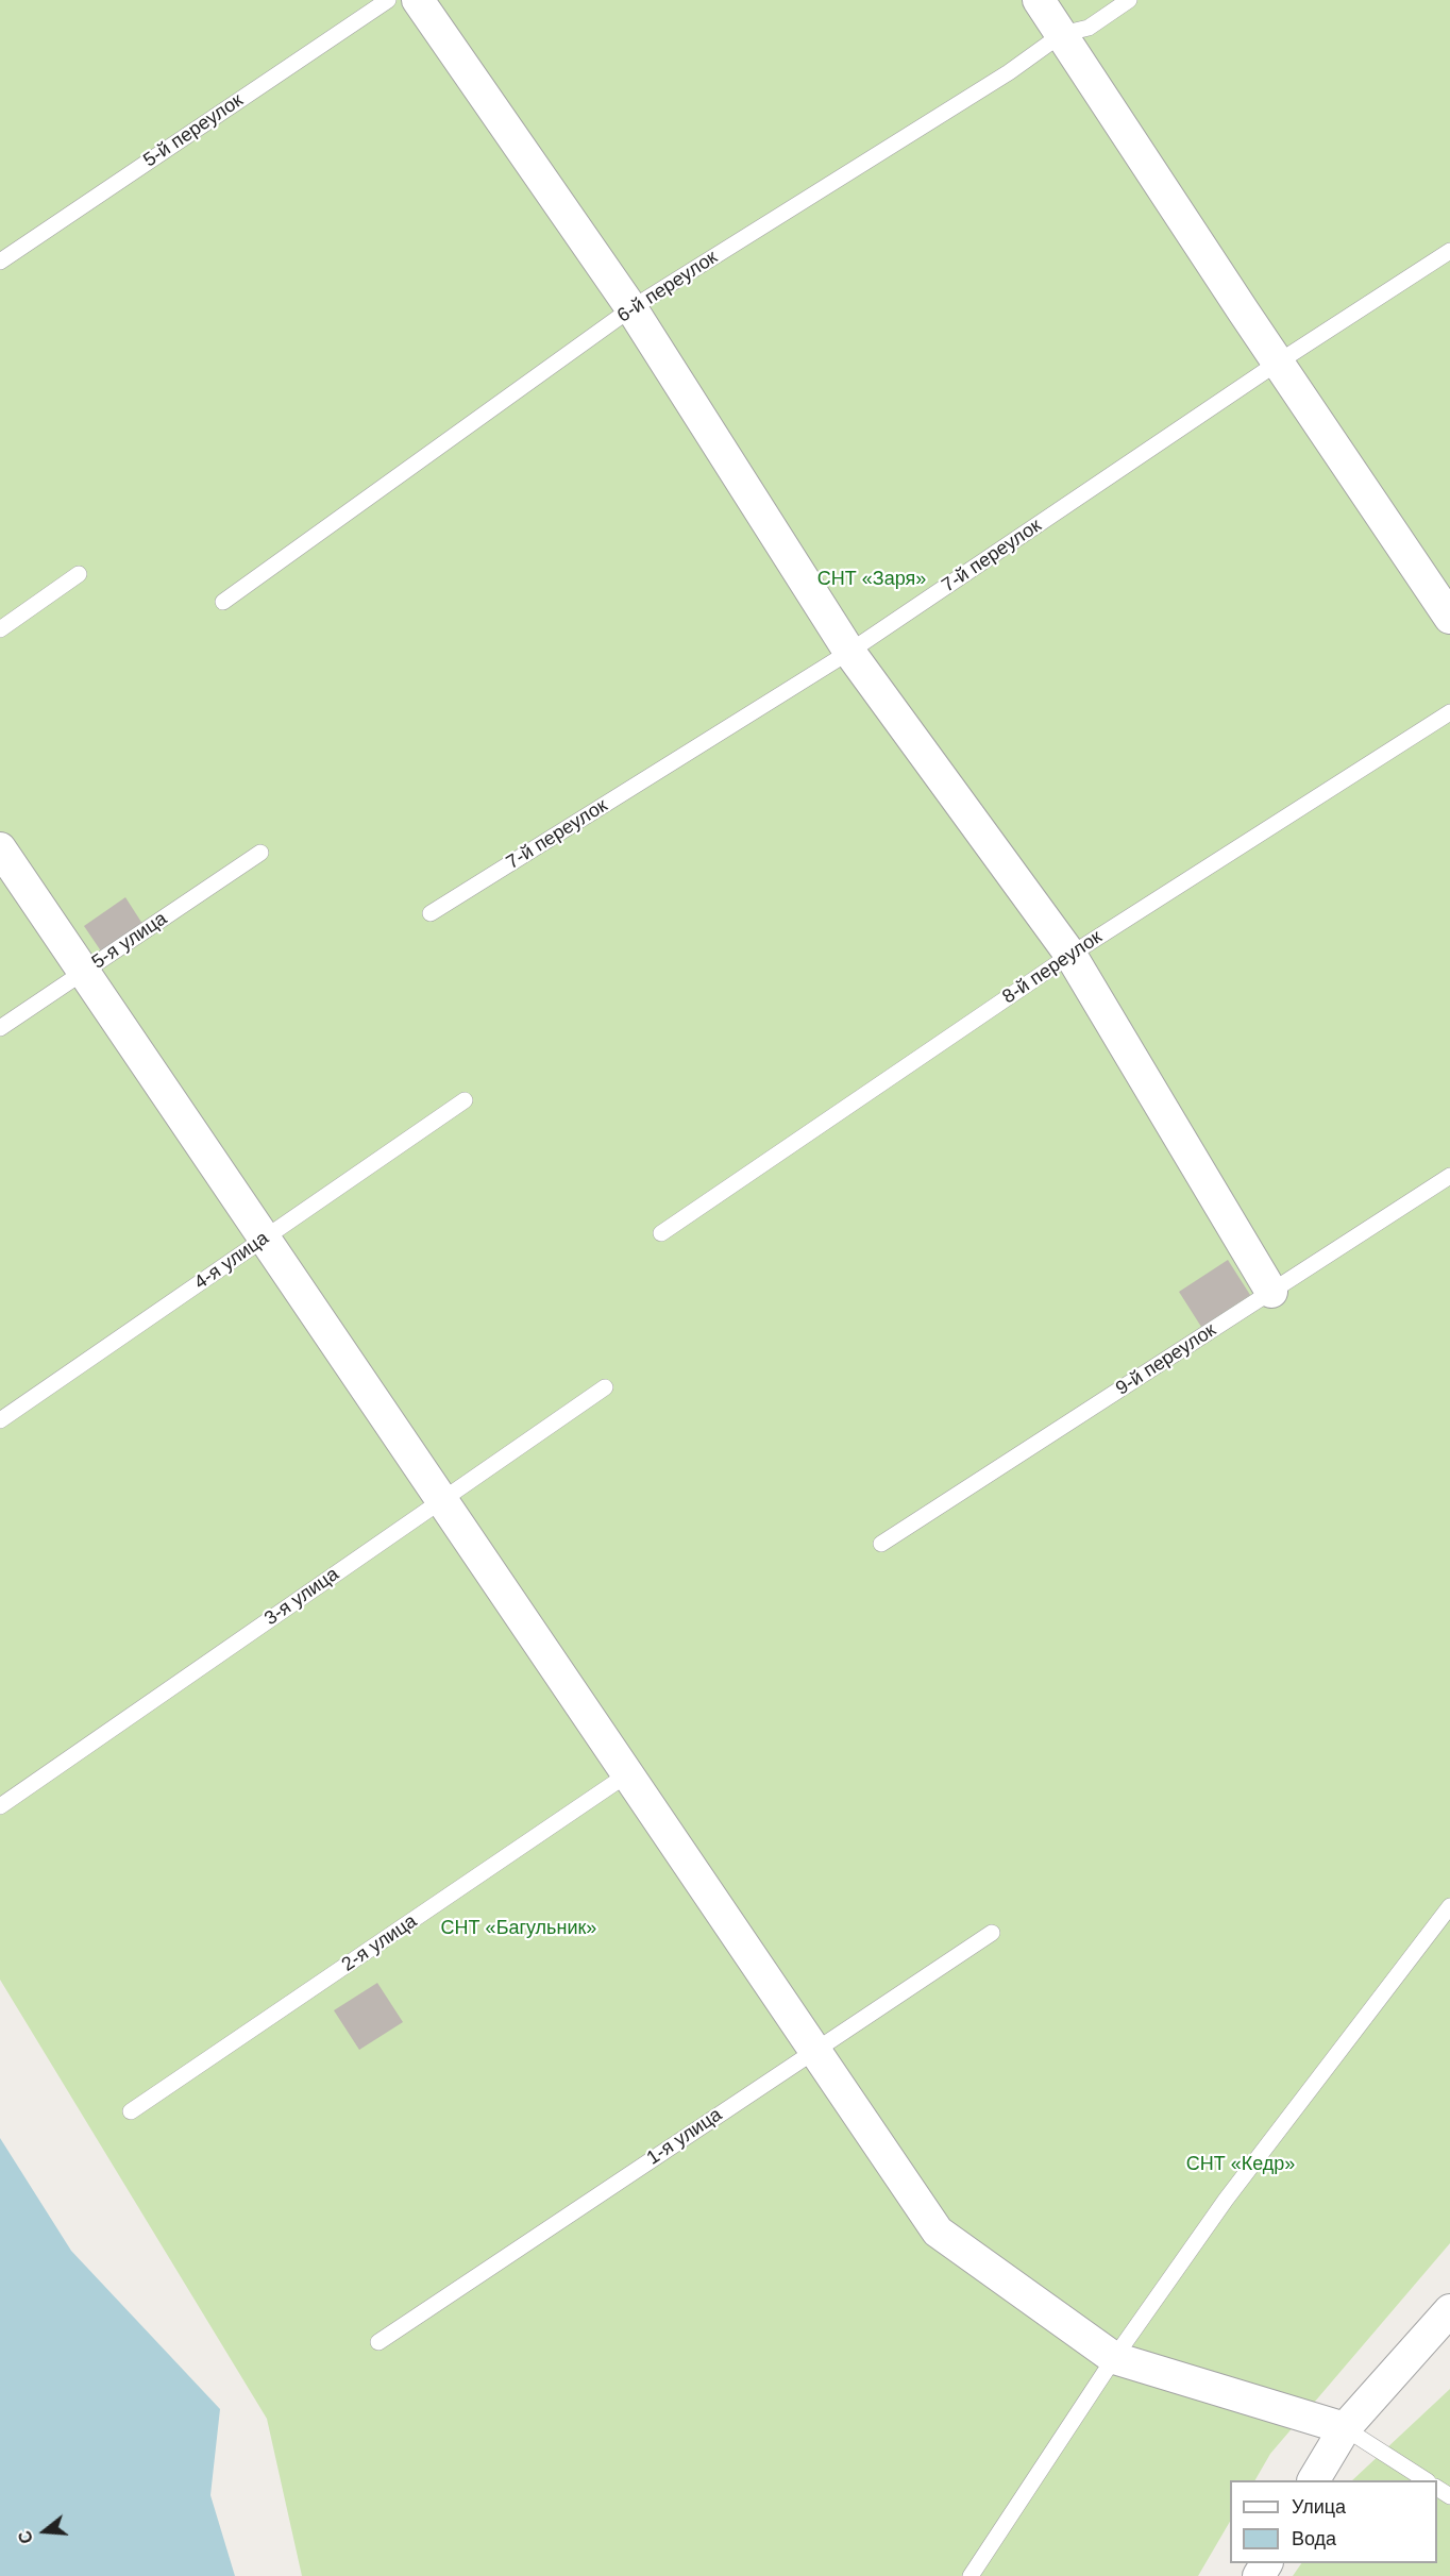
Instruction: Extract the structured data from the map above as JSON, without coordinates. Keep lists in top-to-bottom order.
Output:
{
  "streets": {
    "lane": [
      "5-й переулок",
      "6-й переулок",
      "7-й переулок",
      "5-я улица",
      "8-й переулок",
      "4-я улица",
      "9-й переулок",
      "3-я улица",
      "2-я улица",
      "1-я улица"
    ]
  },
  "parks": ["СНТ «Заря»", "СНТ «Багульник»", "СНТ «Кедр»"],
  "legend": ["Улица", "Вода"],
  "north": "left"
}
